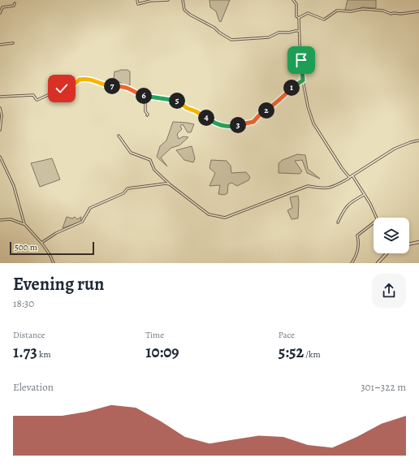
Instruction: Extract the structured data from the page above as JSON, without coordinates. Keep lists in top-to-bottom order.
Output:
{
  "scale_bar": "500 m",
  "page": {
    "pins": [
      "7",
      "1",
      "6",
      "5",
      "2",
      "4",
      "3"
    ],
    "scale": "500 m",
    "heading": ["Evening run", "18:30"],
    "stats": [
      ["Distance", "1.73 km"],
      ["Time", "10:09"],
      ["Pace", "5:52 /km"]
    ],
    "chart": ["Elevation", "301–322 m"]
  }
}
